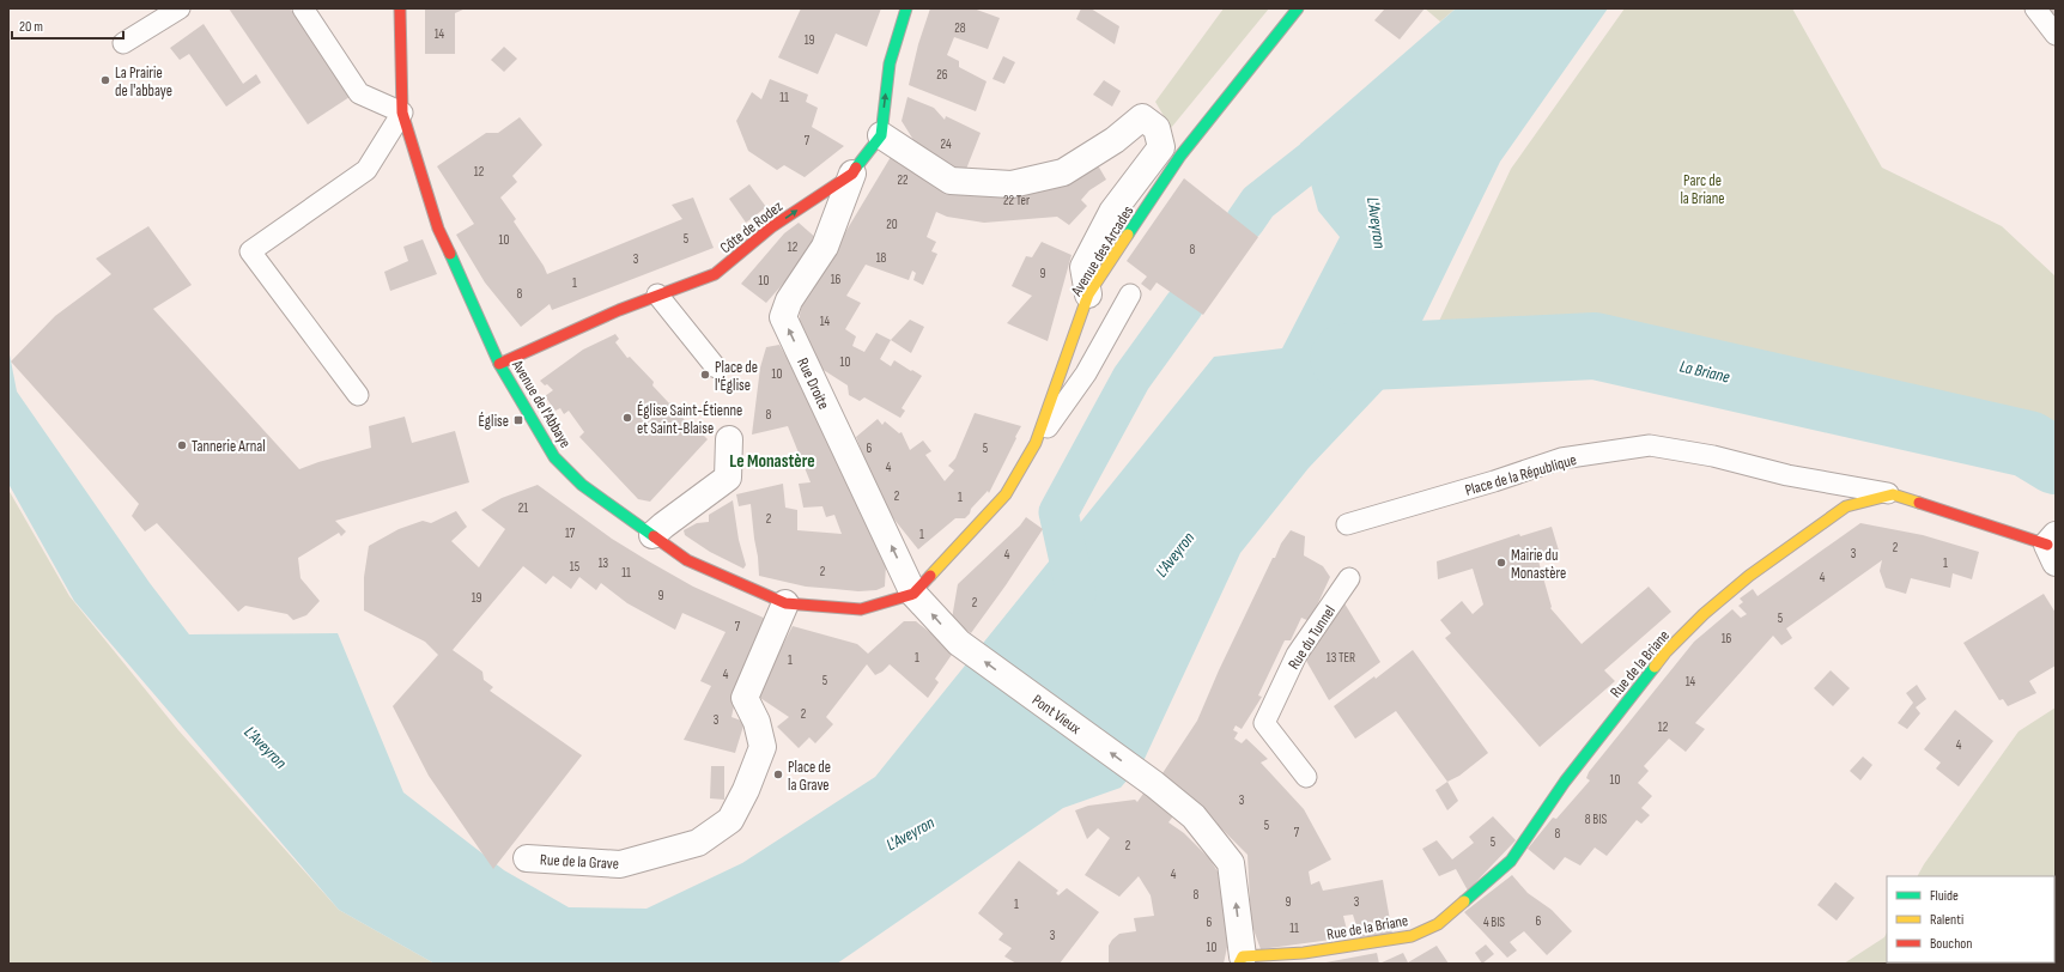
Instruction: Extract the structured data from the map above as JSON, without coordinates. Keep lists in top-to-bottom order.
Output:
{
  "streets": {
    "street": [
      "Côte de Rodez",
      "Avenue des Arcades",
      "Rue Droite",
      "Avenue de l'Abbaye",
      "Rue de la Briane",
      "Pont Vieux",
      "Rue de la Grave"
    ],
    "lane": ["Place de la République", "Rue du Tunnel"]
  },
  "crossings": [
    ["Côte de Rodez", "Rue Droite"],
    ["Côte de Rodez", "Avenue de l'Abbaye"],
    ["Avenue des Arcades", "Rue Droite"],
    ["Avenue des Arcades", "Avenue de l'Abbaye"],
    ["Avenue des Arcades", "Pont Vieux"],
    ["Rue Droite", "Avenue de l'Abbaye"],
    ["Rue Droite", "Pont Vieux"],
    ["Avenue de l'Abbaye", "Pont Vieux"],
    ["Avenue de l'Abbaye", "Rue de la Grave"],
    ["Place de la République", "Rue de la Briane"],
    ["Rue de la Briane", "Pont Vieux"]
  ],
  "one_way": ["Côte de Rodez", "Rue Droite", "Pont Vieux"],
  "districts": ["Le Monastère"],
  "water": ["L'Aveyron", "La Briane"],
  "parks": ["Parc de la Briane"],
  "places": {
    "other": [
      "La Prairie de l'abbaye",
      "Place de l'Église",
      "Église Saint-Étienne et Saint-Blaise",
      "Tannerie Arnal",
      "Mairie du Monastère",
      "Place de la Grave"
    ],
    "transit": ["Église"]
  },
  "house_numbers": [
    "28",
    "14",
    "19",
    "26",
    "11",
    "7",
    "24",
    "12",
    "22",
    "22 Ter",
    "20",
    "5",
    "10",
    "12",
    "8",
    "18",
    "3",
    "9",
    "16",
    "10",
    "1",
    "8",
    "14",
    "10",
    "10",
    "8",
    "6",
    "5",
    "4",
    "2",
    "1",
    "21",
    "2",
    "17",
    "1",
    "2",
    "3",
    "4",
    "13",
    "1",
    "15",
    "2",
    "11",
    "4",
    "9",
    "19",
    "2",
    "5",
    "7",
    "16",
    "1",
    "13 TER",
    "1",
    "4",
    "5",
    "14",
    "2",
    "3",
    "12",
    "4",
    "10",
    "3",
    "8 BIS",
    "5",
    "7",
    "8",
    "5",
    "2",
    "4",
    "8",
    "9",
    "3",
    "1",
    "6",
    "6",
    "4 BIS",
    "11",
    "3",
    "10"
  ],
  "legend": ["Fluide", "Ralenti", "Bouchon"],
  "scale_bar": "20 m"
}
